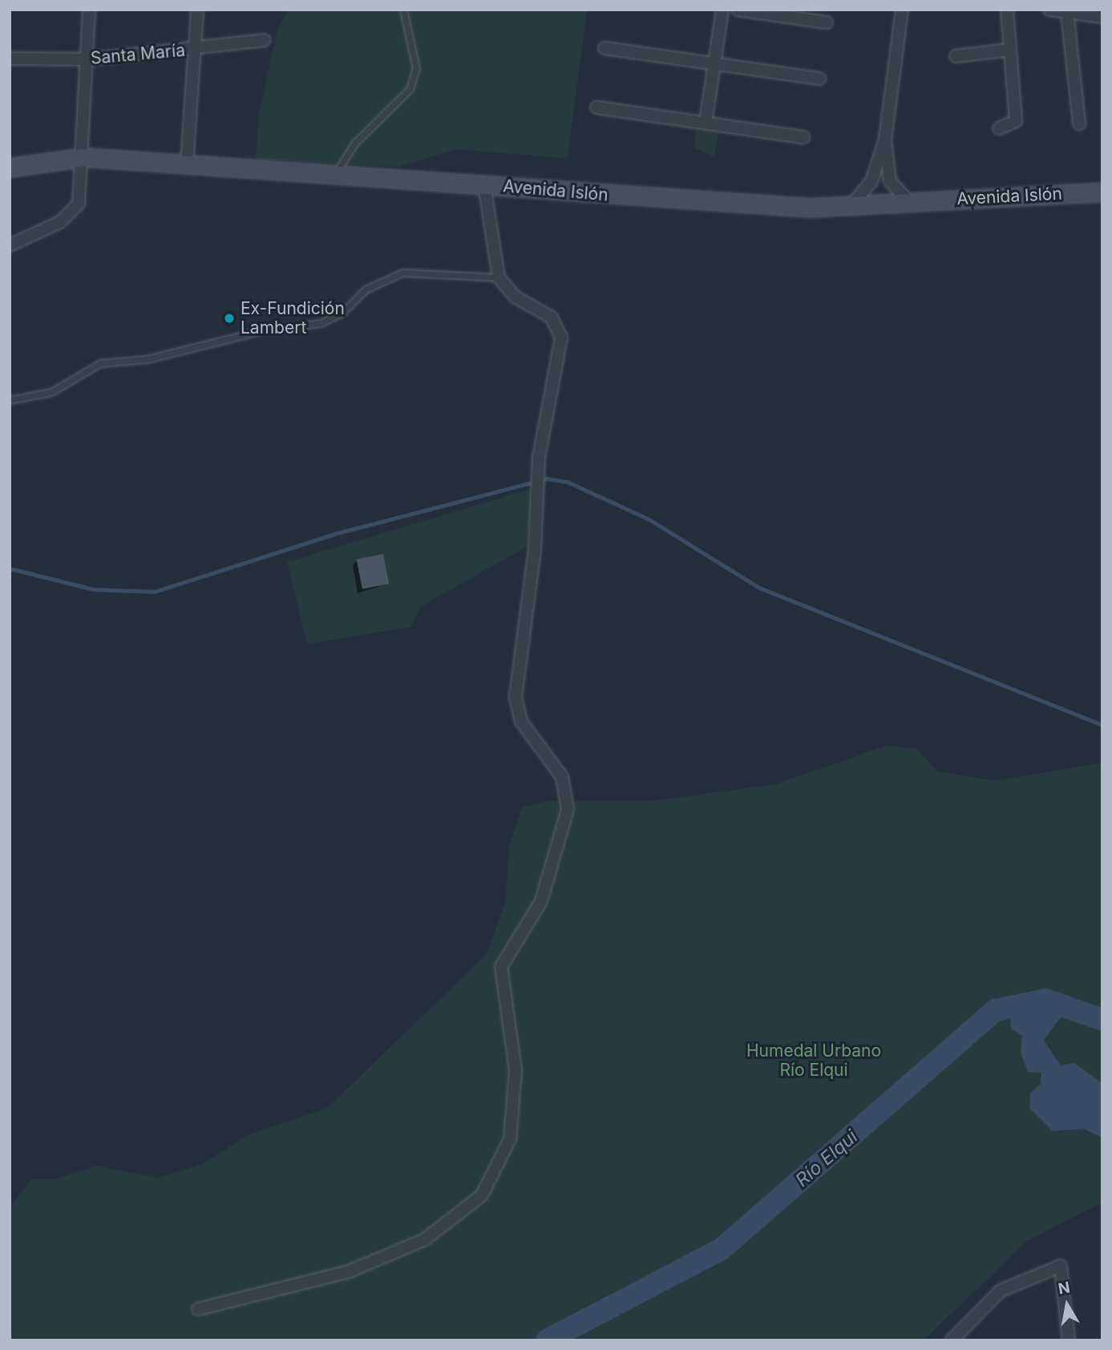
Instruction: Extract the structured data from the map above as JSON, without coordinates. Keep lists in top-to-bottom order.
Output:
{
  "streets": {
    "main road": ["Avenida Islón"],
    "street": ["Santa María"]
  },
  "water": ["Río Elqui"],
  "parks": ["Humedal Urbano Río Elqui"],
  "places": ["Ex-Fundición Lambert"],
  "north": "top"
}
